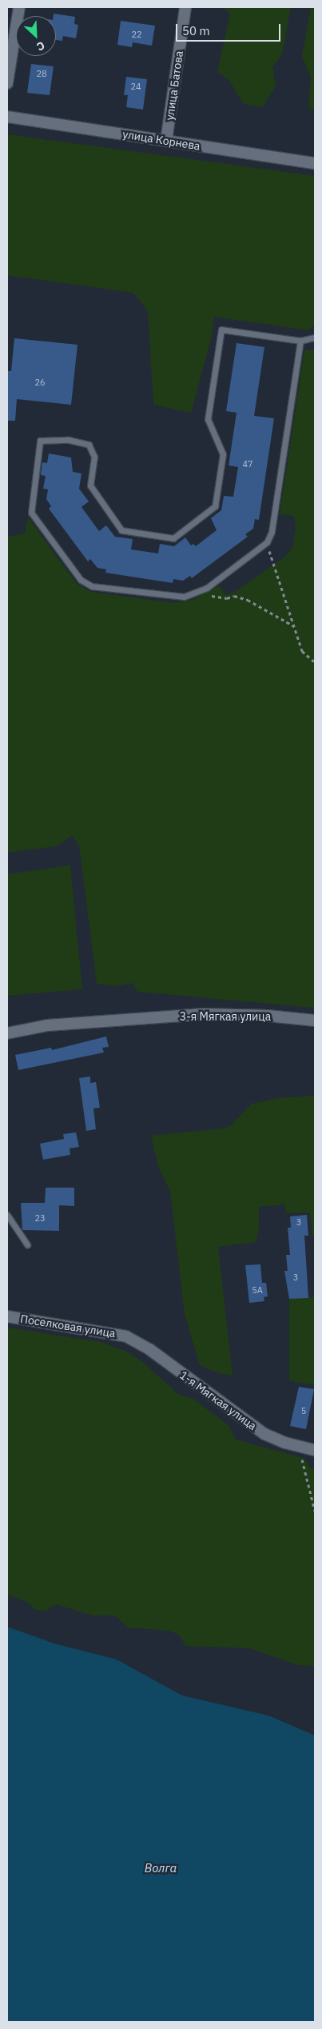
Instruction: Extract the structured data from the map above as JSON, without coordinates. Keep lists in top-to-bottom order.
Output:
{
  "streets": {
    "street": [
      "улица Батова",
      "улица Корнева",
      "3-я Мягкая улица",
      "Поселковая улица",
      "1-я Мягкая улица"
    ]
  },
  "crossings": [
    ["улица Батова", "улица Корнева"],
    ["Поселковая улица", "1-я Мягкая улица"]
  ],
  "water": ["Волга"],
  "house_numbers": [
    "22",
    "28",
    "24",
    "26",
    "47",
    "23",
    "3",
    "3",
    "5А",
    "5"
  ],
  "scale_bar": "50 m",
  "north": "bottom right"
}
